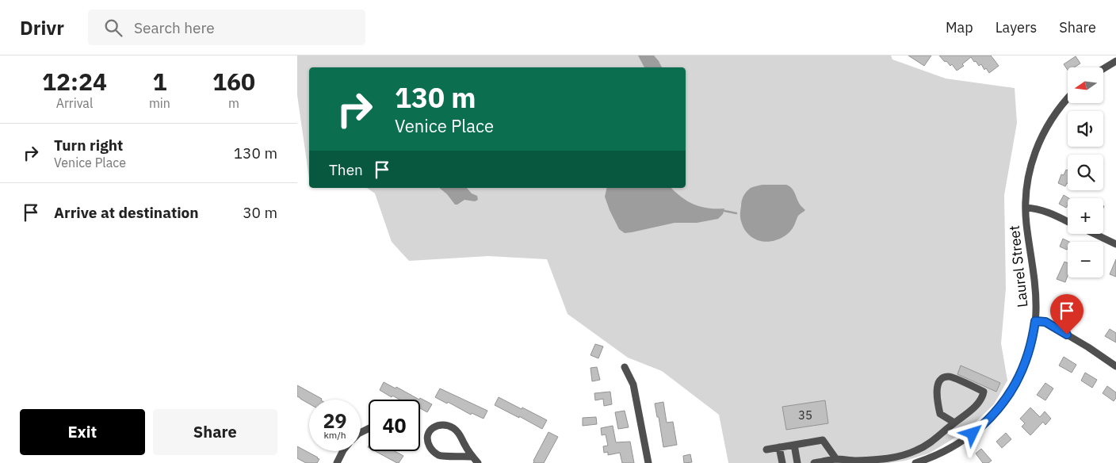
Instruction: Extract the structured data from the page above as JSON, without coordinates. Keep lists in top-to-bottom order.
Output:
{
  "streets": {
    "street": ["Laurel Street"]
  },
  "house_numbers": ["35"],
  "north": "left",
  "page": {
    "header": "Drivr",
    "search": "Search here",
    "nav": ["Map", "Layers", "Share"],
    "eta": [
      "12:24",
      "Arrival",
      "1",
      "min",
      "160",
      "m"
    ],
    "map_buttons": ["+", "−"],
    "turn": ["130 m", "Venice Place"],
    "list": [
      {
        "name": "Turn right",
        "note": "Venice Place",
        "value": "130 m"
      },
      {
        "name": "Arrive at destination",
        "value": "30 m"
      }
    ],
    "then": "Then",
    "speed": "29 km/h",
    "limit": "40",
    "buttons": ["Exit", "Share"]
  }
}
